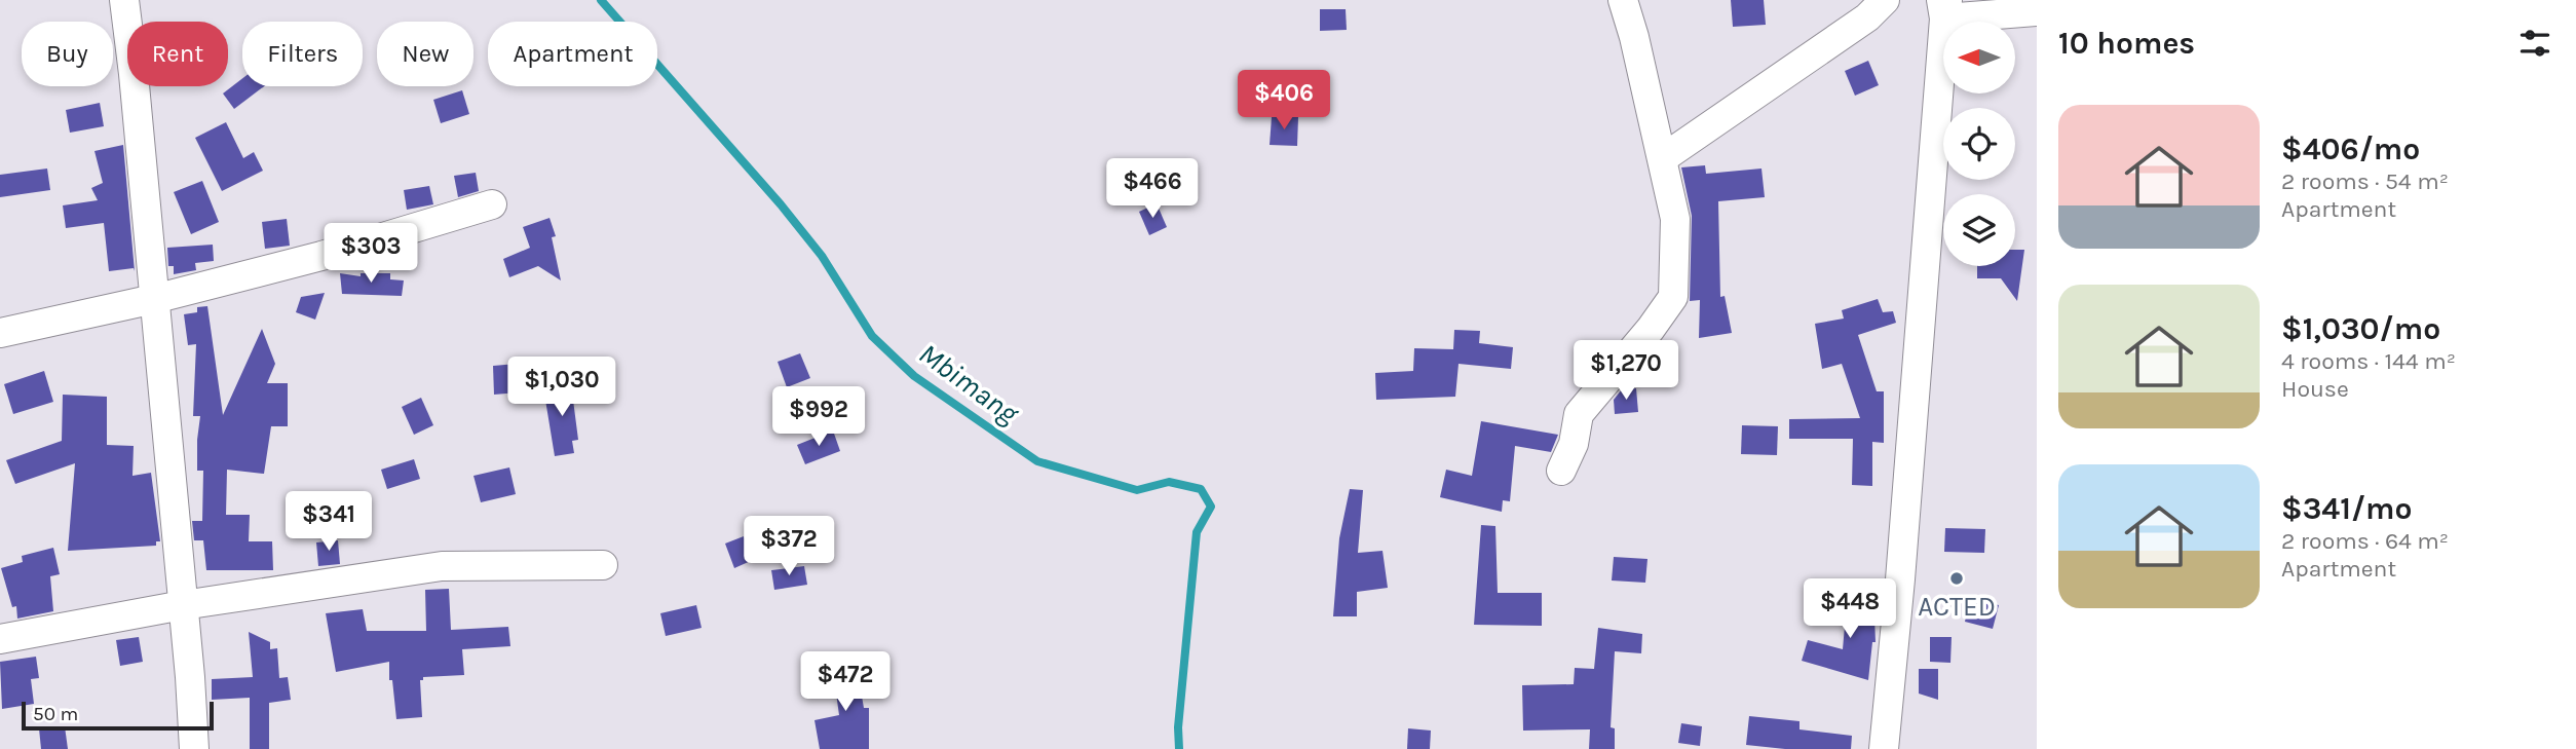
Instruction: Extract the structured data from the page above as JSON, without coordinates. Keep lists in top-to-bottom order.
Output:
{
  "water": ["Mbimang"],
  "places": ["ACTED"],
  "scale_bar": "50 m",
  "north": "left",
  "page": {
    "heading": "10 homes",
    "chip": [
      "Buy",
      "Rent",
      "Filters",
      "New",
      "Apartment"
    ],
    "price": [
      "$406",
      "$466",
      "$303",
      "$1,270",
      "$1,030",
      "$992",
      "$341",
      "$372",
      "$448",
      "$472"
    ],
    "list": [
      {
        "name": "$406/mo",
        "note": "2 rooms · 54 m² · Apartment"
      },
      {
        "name": "$1,030/mo",
        "note": "4 rooms · 144 m² · House"
      },
      {
        "name": "$341/mo",
        "note": "2 rooms · 64 m² · Apartment"
      }
    ],
    "scale": "50 m"
  }
}
